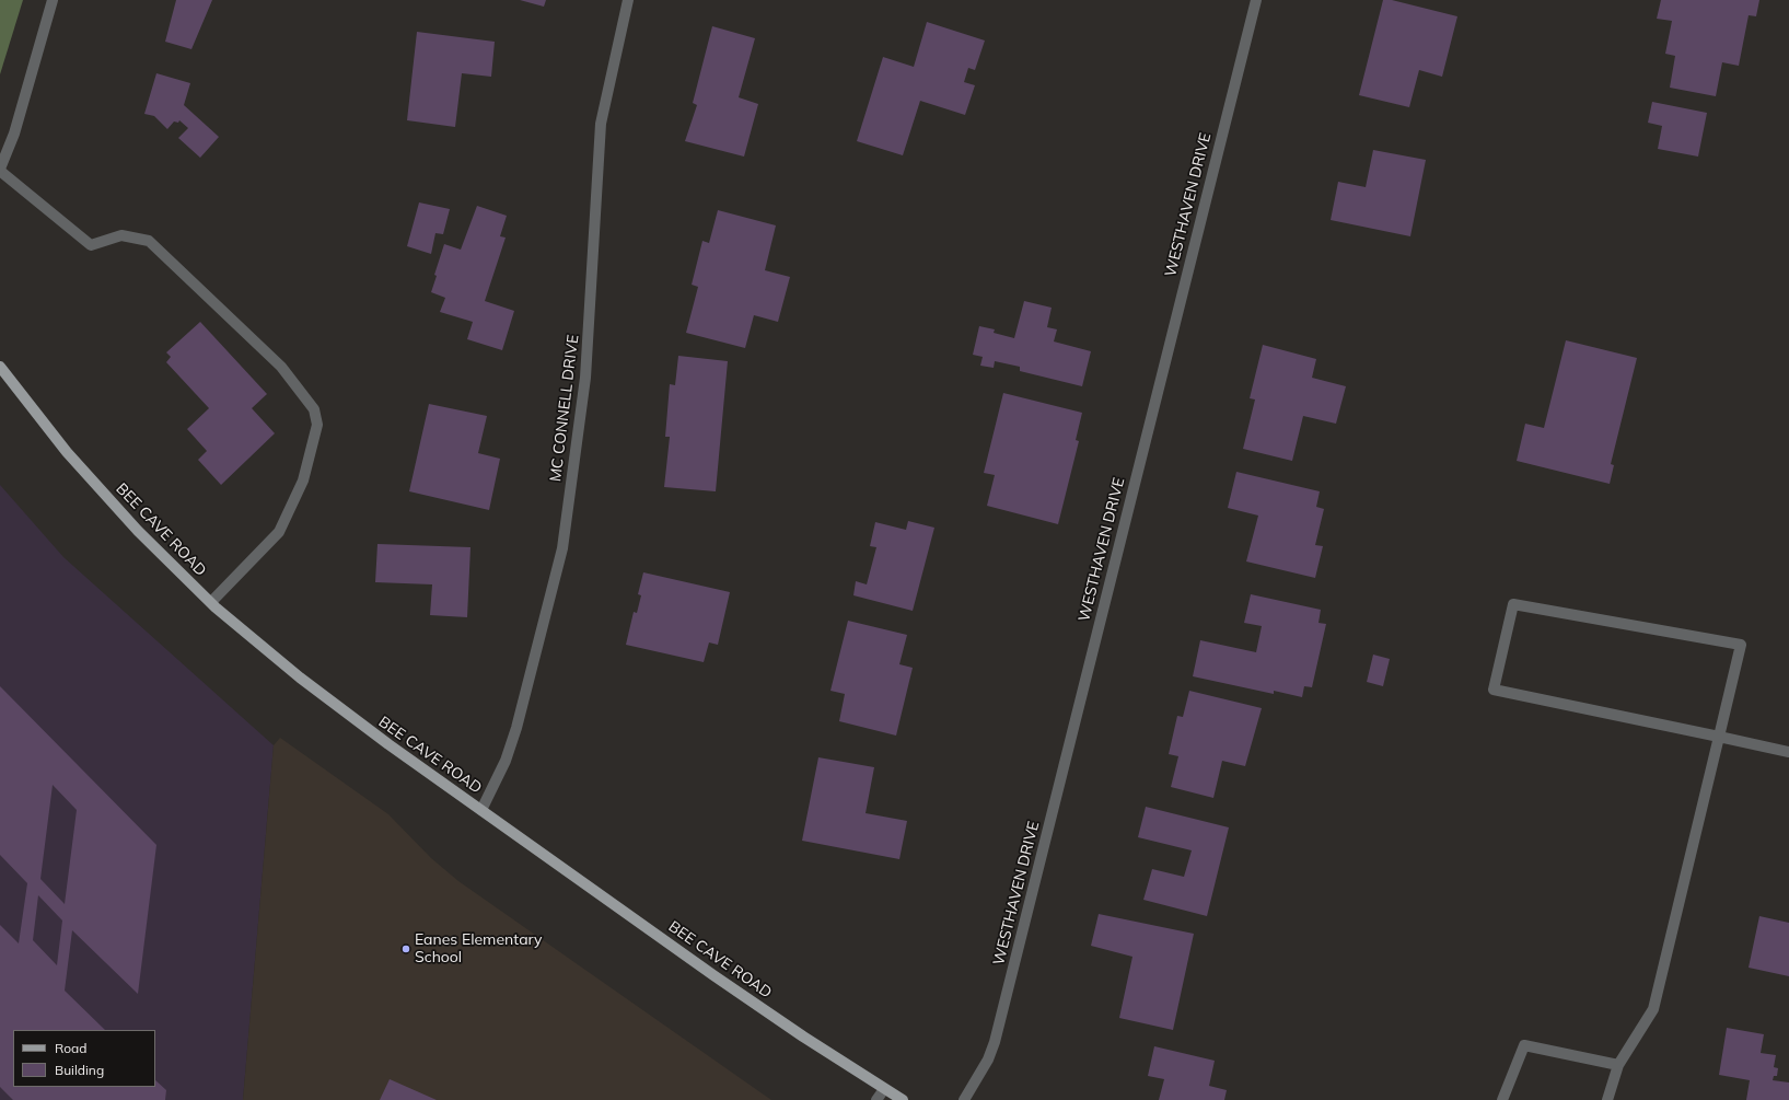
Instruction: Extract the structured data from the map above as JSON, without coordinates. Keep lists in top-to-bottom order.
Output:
{
  "streets": {
    "main road": ["BEE CAVE ROAD"],
    "street": ["WESTHAVEN DRIVE", "MC CONNELL DRIVE"]
  },
  "crossings": [
    ["MC CONNELL DRIVE", "BEE CAVE ROAD"]
  ],
  "places": ["Eanes Elementary School"],
  "legend": ["Road", "Building"]
}
